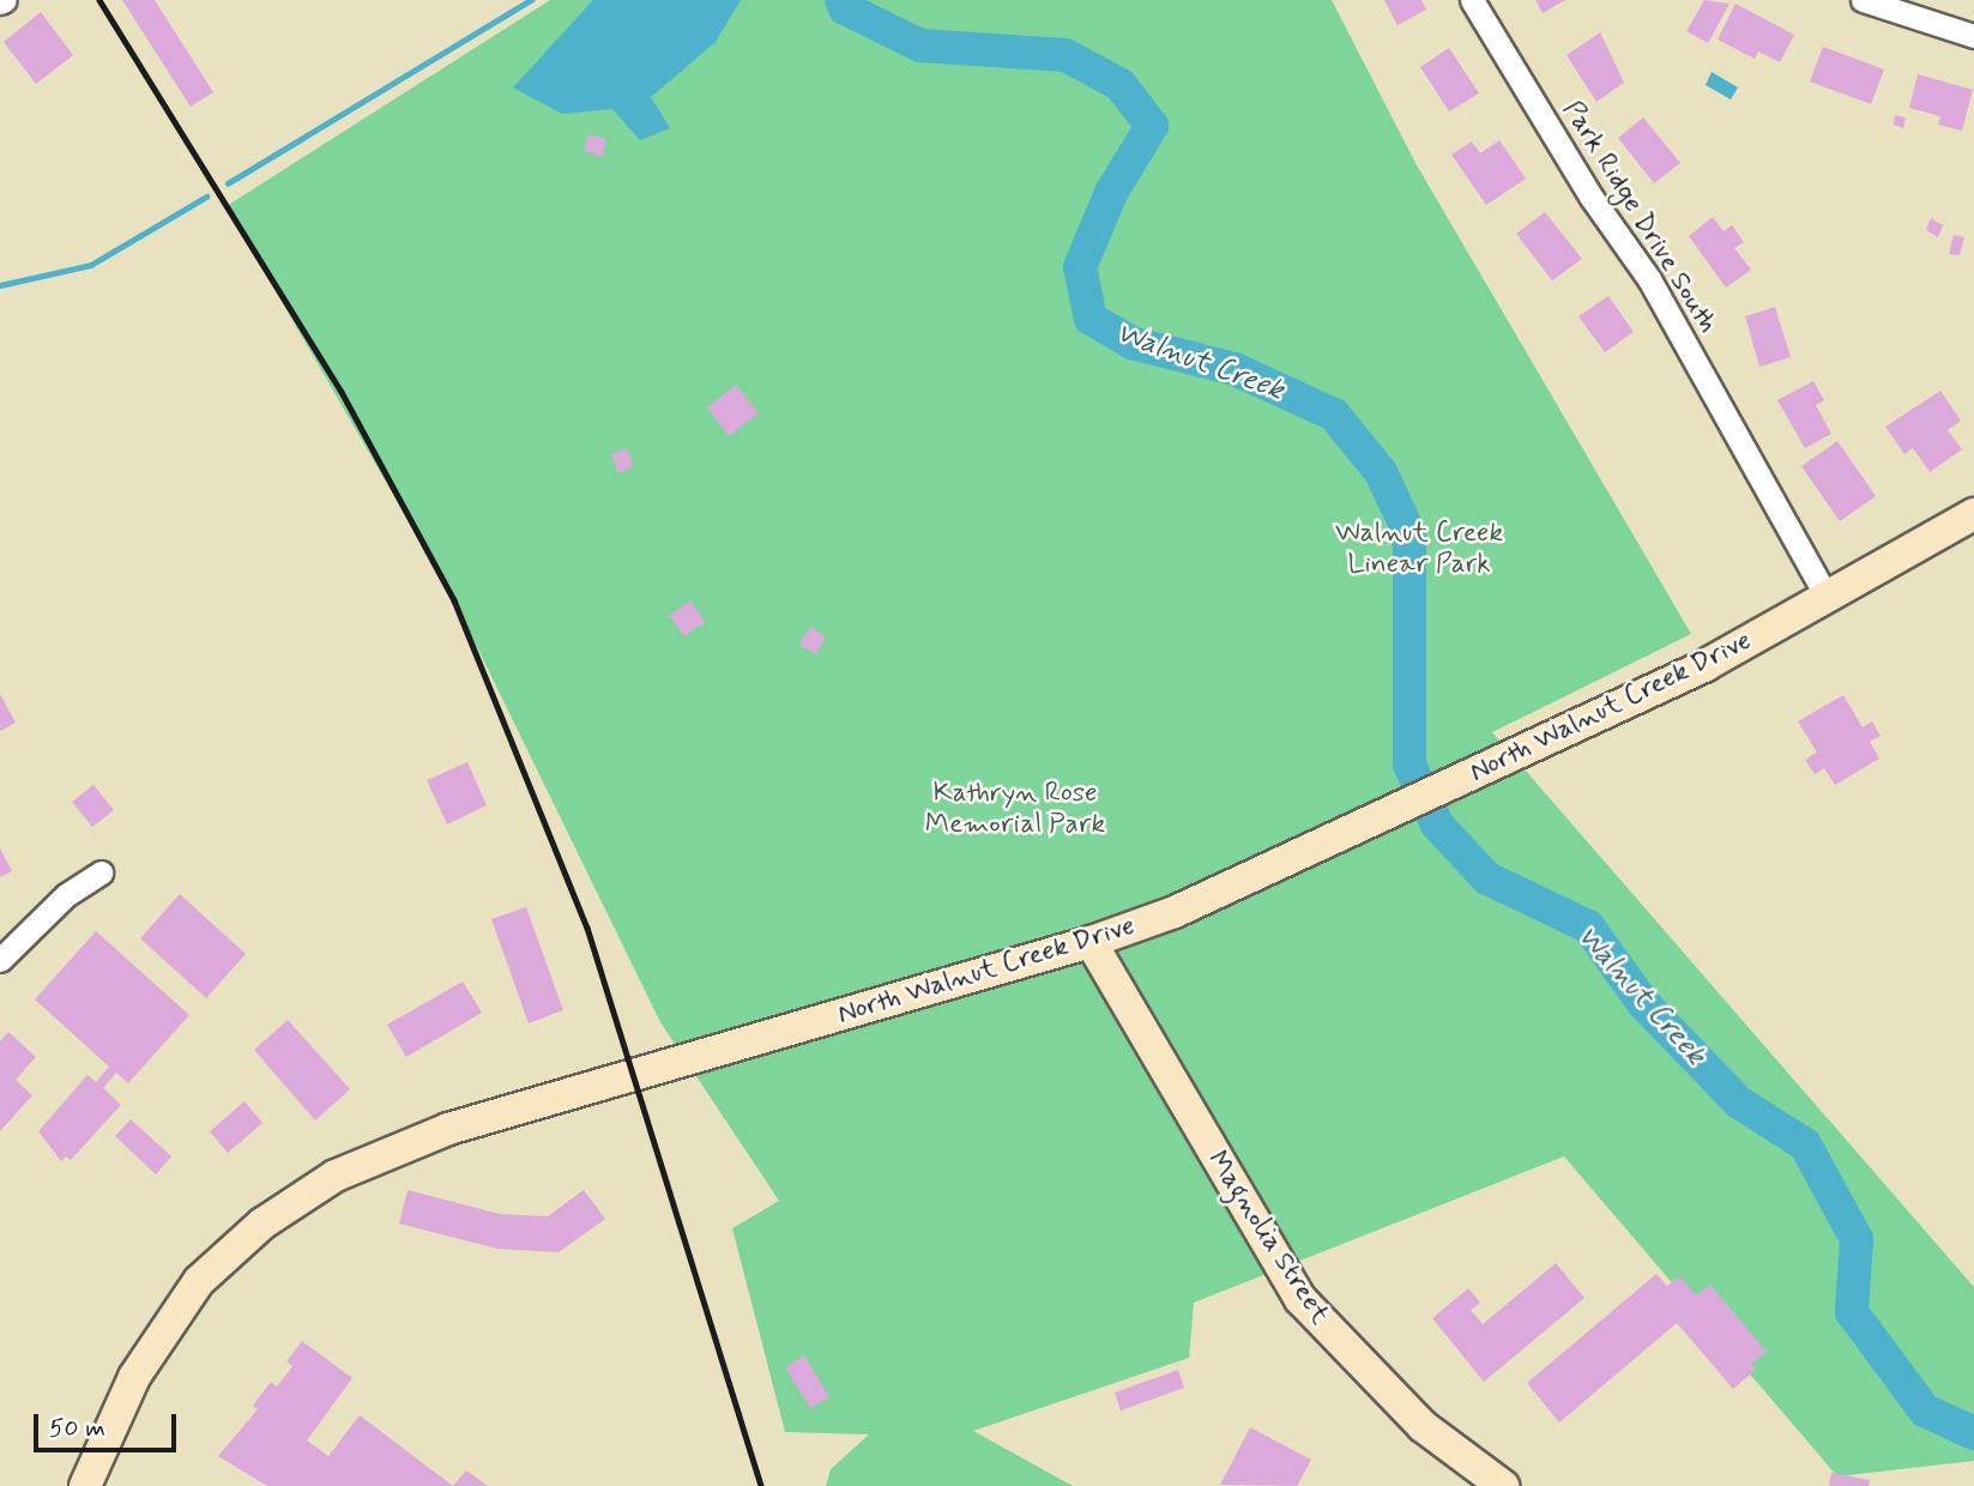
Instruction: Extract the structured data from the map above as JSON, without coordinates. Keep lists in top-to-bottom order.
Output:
{
  "streets": {
    "main road": ["North Walnut Creek Drive", "Magnolia Street"],
    "street": ["Park Ridge Drive South"]
  },
  "crossings": [
    ["Park Ridge Drive South", "North Walnut Creek Drive"],
    ["North Walnut Creek Drive", "Magnolia Street"]
  ],
  "water": ["Walnut Creek"],
  "parks": ["Walnut Creek Linear Park", "Kathryn Rose Memorial Park"],
  "scale_bar": "50 m"
}
